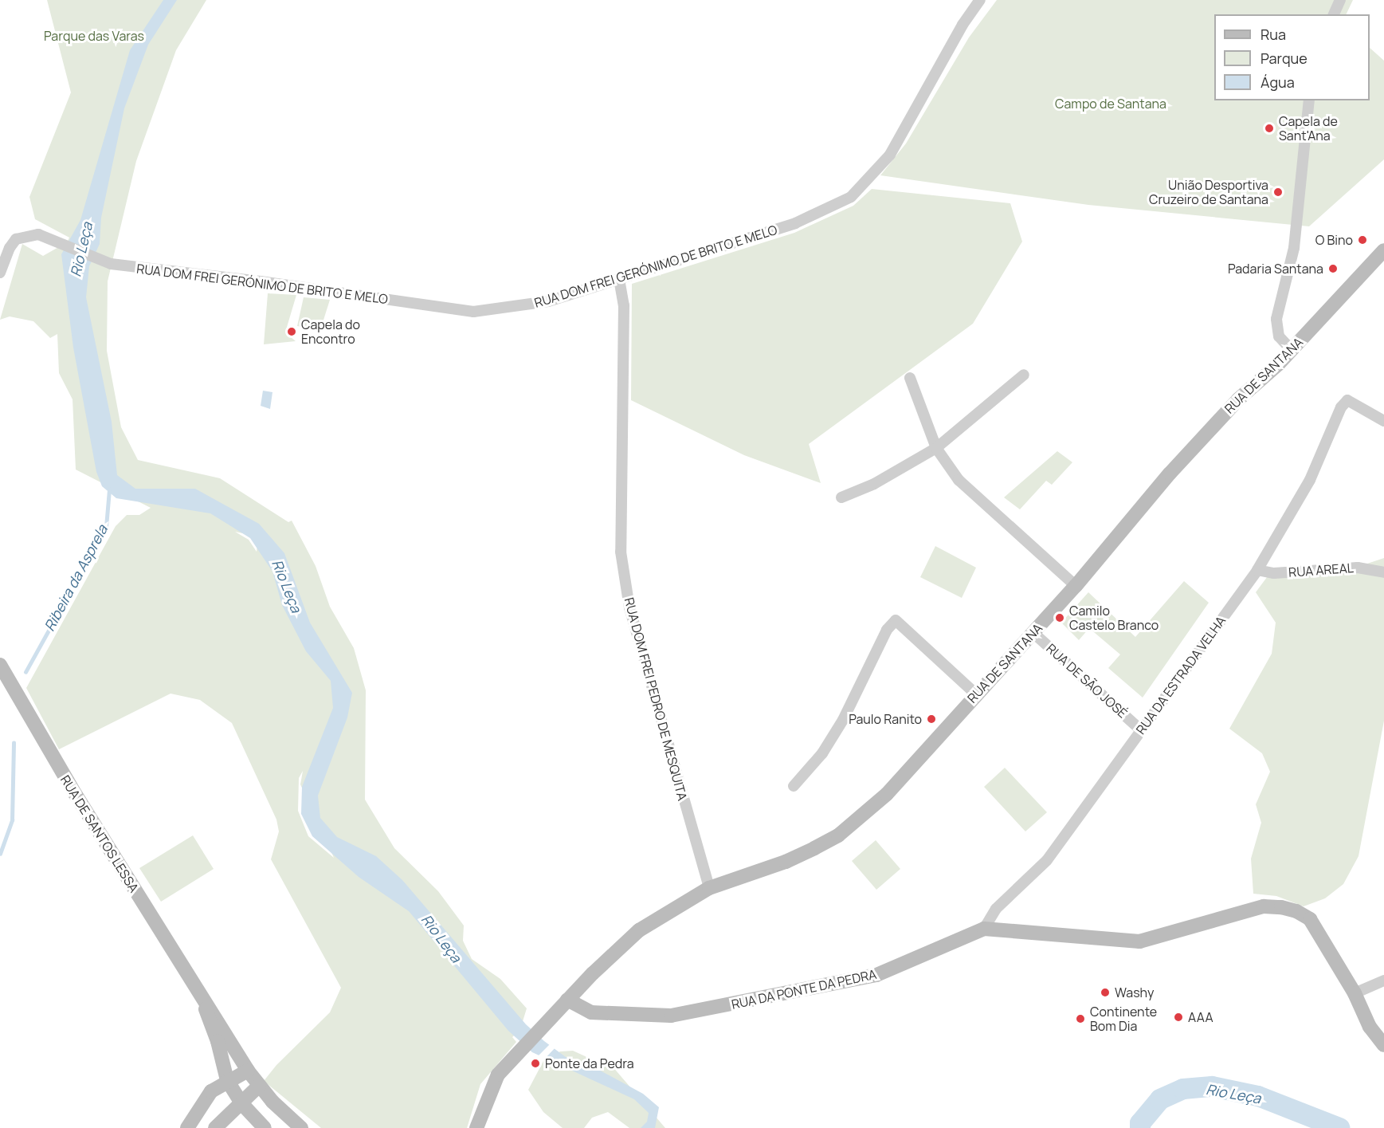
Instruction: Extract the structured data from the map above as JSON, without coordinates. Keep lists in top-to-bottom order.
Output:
{
  "streets": {
    "main road": ["RUA DE SANTANA", "RUA DE SANTOS LESSA", "RUA DA PONTE DA PEDRA"],
    "street": [
      "RUA DOM FREI GERÓNIMO DE BRITO E MELO",
      "RUA AREAL",
      "RUA DA ESTRADA VELHA",
      "RUA DE SÃO JOSÉ",
      "RUA DOM FREI PEDRO DE MESQUITA"
    ]
  },
  "crossings": [
    ["RUA DOM FREI GERÓNIMO DE BRITO E MELO", "RUA DOM FREI PEDRO DE MESQUITA"],
    ["RUA DE SANTANA", "RUA DE SÃO JOSÉ"],
    ["RUA DE SANTANA", "RUA DOM FREI PEDRO DE MESQUITA"],
    ["RUA DE SANTANA", "RUA DA PONTE DA PEDRA"],
    ["RUA AREAL", "RUA DA ESTRADA VELHA"],
    ["RUA DA ESTRADA VELHA", "RUA DE SÃO JOSÉ"],
    ["RUA DA ESTRADA VELHA", "RUA DA PONTE DA PEDRA"]
  ],
  "water": ["Rio Leça", "Ribeira da Asprela"],
  "parks": ["Parque das Varas", "Campo de Santana"],
  "places": [
    "Capela de Sant'Ana",
    "União Desportiva Cruzeiro de Santana",
    "O Bino",
    "Padaria Santana",
    "Capela do Encontro",
    "Camilo Castelo Branco",
    "Paulo Ranito",
    "Washy",
    "AAA",
    "Continente Bom Dia",
    "Ponte da Pedra"
  ],
  "legend": ["Rua", "Parque", "Água"]
}
